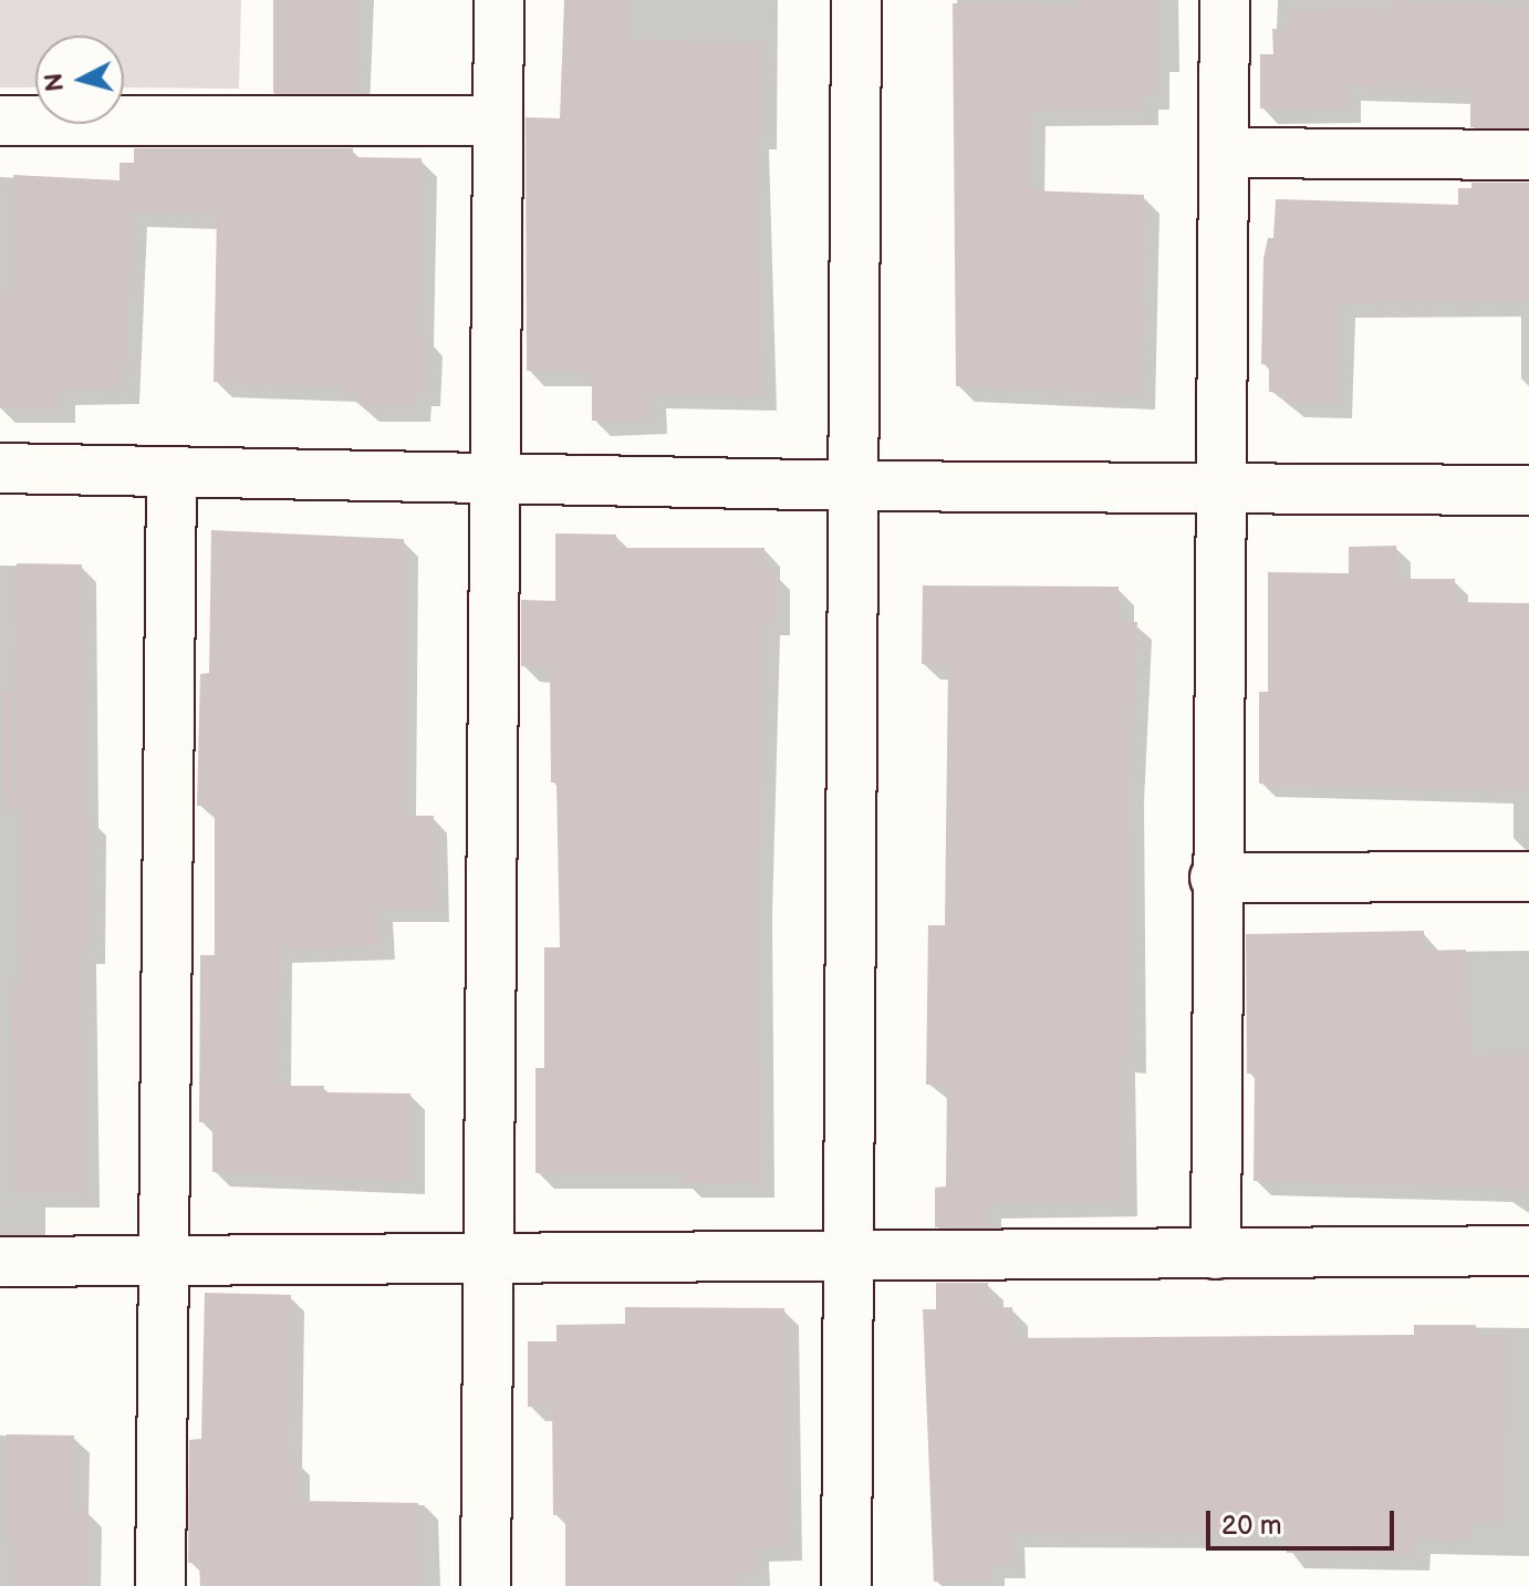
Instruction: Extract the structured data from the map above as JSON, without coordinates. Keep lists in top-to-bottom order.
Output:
{
  "scale_bar": "20 m",
  "north": "left"
}
